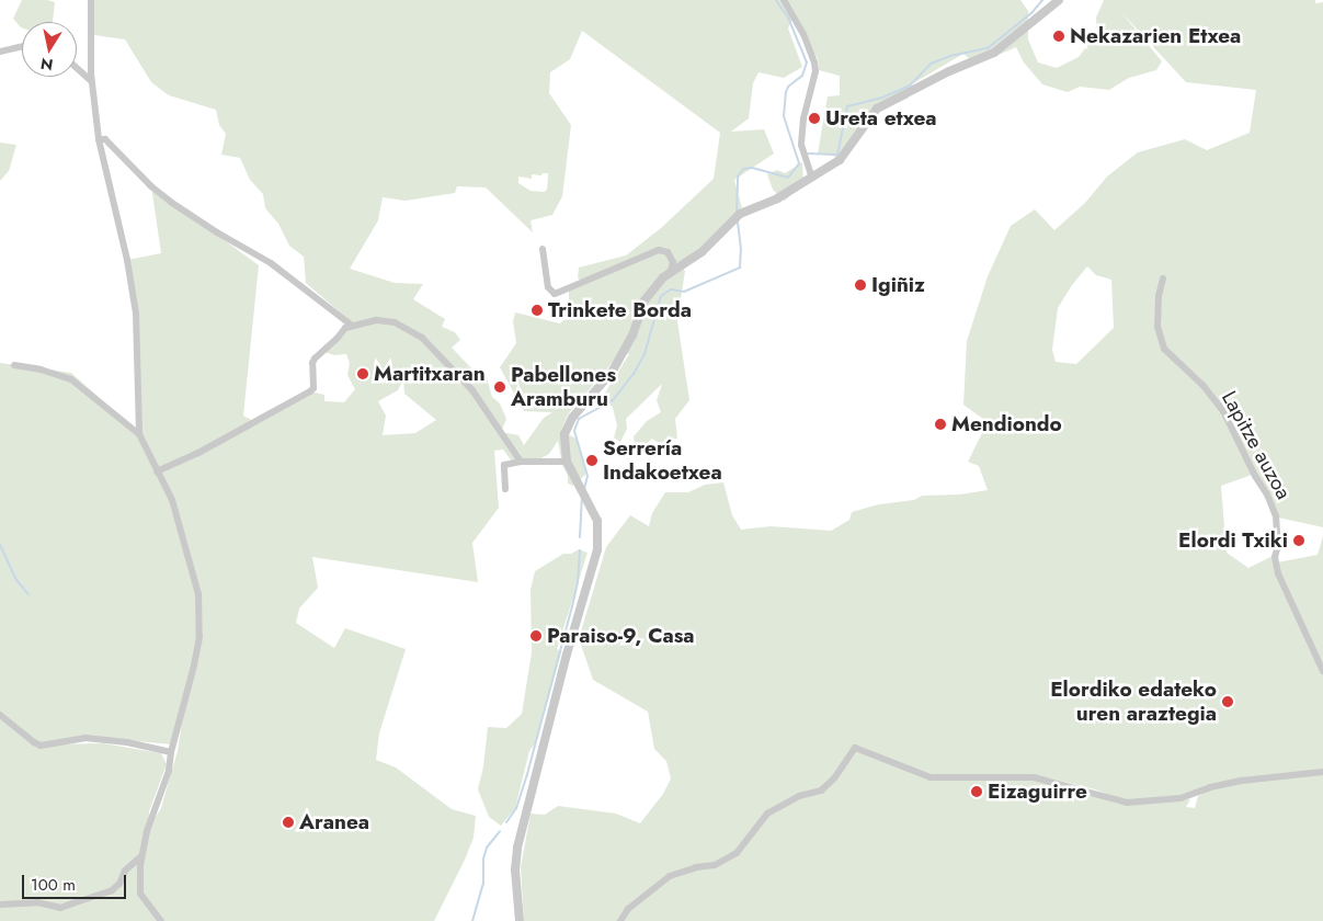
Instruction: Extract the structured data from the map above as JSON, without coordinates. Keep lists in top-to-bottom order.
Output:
{
  "streets": {
    "street": ["Lapitze auzoa"]
  },
  "places": [
    "Nekazarien Etxea",
    "Ureta etxea",
    "Igiñiz",
    "Trinkete Borda",
    "Martitxaran",
    "Pabellones Aramburu",
    "Mendiondo",
    "Serrería Indakoetxea",
    "Elordi Txiki",
    "Paraiso-9, Casa",
    "Elordiko edateko uren araztegia",
    "Eizaguirre",
    "Aranea"
  ],
  "scale_bar": "100 m",
  "north": "bottom"
}
